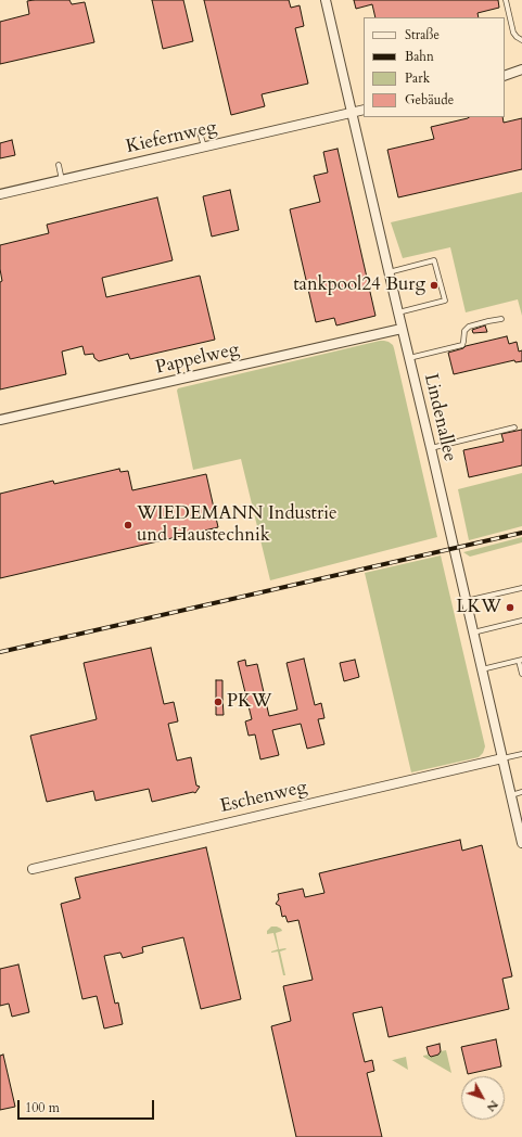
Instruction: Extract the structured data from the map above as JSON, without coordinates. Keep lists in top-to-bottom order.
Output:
{
  "streets": {
    "street": [
      "Kiefernweg",
      "Pappelweg",
      "Lindenallee",
      "Eschenweg"
    ]
  },
  "crossings": [
    ["Kiefernweg", "Lindenallee"],
    ["Pappelweg", "Lindenallee"],
    ["Lindenallee", "Eschenweg"]
  ],
  "places": [
    "tankpool24 Burg",
    "WIEDEMANN Industrie und Haustechnik",
    "LKW",
    "PKW"
  ],
  "legend": [
    "Straße",
    "Bahn",
    "Park",
    "Gebäude"
  ],
  "scale_bar": "100 m",
  "north": "bottom right"
}
